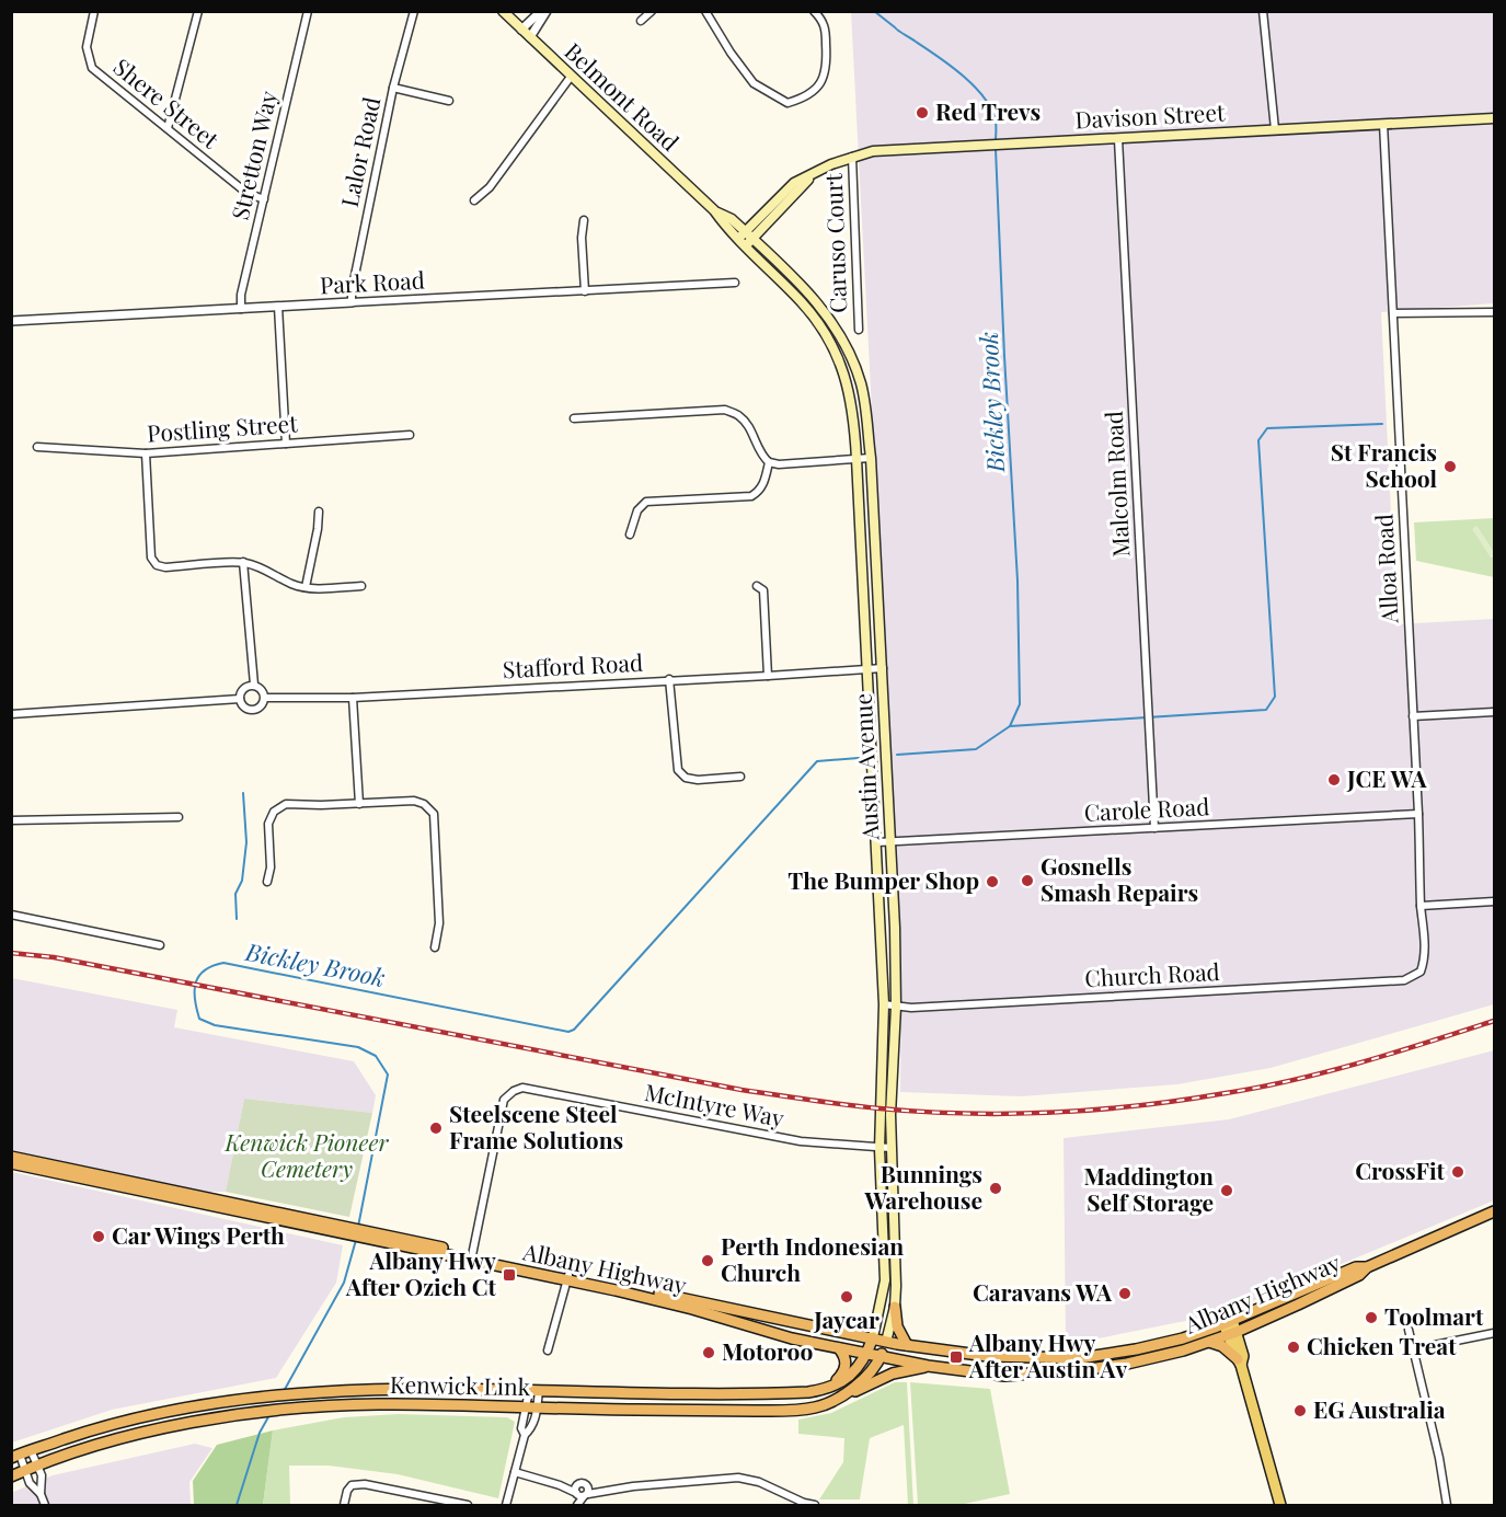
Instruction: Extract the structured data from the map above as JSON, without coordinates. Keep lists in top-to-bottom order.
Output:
{
  "streets": {
    "highway": ["Albany Highway", "Kenwick Link"],
    "main road": ["Belmont Road", "Davison Street", "Austin Avenue"],
    "street": [
      "Shere Street",
      "Lalor Road",
      "Stretton Way",
      "Caruso Court",
      "Park Road",
      "Postling Street",
      "Malcolm Road",
      "Alloa Road",
      "Stafford Road",
      "Carole Road",
      "Church Road",
      "McIntyre Way"
    ]
  },
  "crossings": [
    ["Belmont Road", "Davison Street"],
    ["Belmont Road", "Austin Avenue"],
    ["Shere Street", "Stretton Way"],
    ["Davison Street", "Caruso Court"],
    ["Davison Street", "Malcolm Road"],
    ["Davison Street", "Alloa Road"],
    ["Davison Street", "Austin Avenue"],
    ["Lalor Road", "Park Road"],
    ["Stretton Way", "Park Road"],
    ["Malcolm Road", "Carole Road"],
    ["Alloa Road", "Carole Road"],
    ["Alloa Road", "Church Road"],
    ["Stafford Road", "Austin Avenue"],
    ["Austin Avenue", "Carole Road"],
    ["Austin Avenue", "Church Road"],
    ["Austin Avenue", "McIntyre Way"],
    ["Austin Avenue", "Albany Highway"],
    ["Austin Avenue", "Kenwick Link"],
    ["McIntyre Way", "Albany Highway"],
    ["Albany Highway", "Kenwick Link"]
  ],
  "water": ["Bickley Brook"],
  "parks": ["Kenwick Pioneer Cemetery"],
  "places": {
    "other": [
      "Red Trevs",
      "St Francis School",
      "JCE WA",
      "Gosnells Smash Repairs",
      "The Bumper Shop",
      "Steelscene Steel Frame Solutions",
      "CrossFit",
      "Bunnings Warehouse",
      "Maddington Self Storage",
      "Car Wings Perth",
      "Perth Indonesian Church",
      "Caravans WA",
      "Jaycar",
      "Toolmart",
      "Chicken Treat",
      "Motoroo",
      "EG Australia"
    ],
    "transit": ["Albany Hwy After Ozich Ct", "Albany Hwy After Austin Av"]
  }
}
